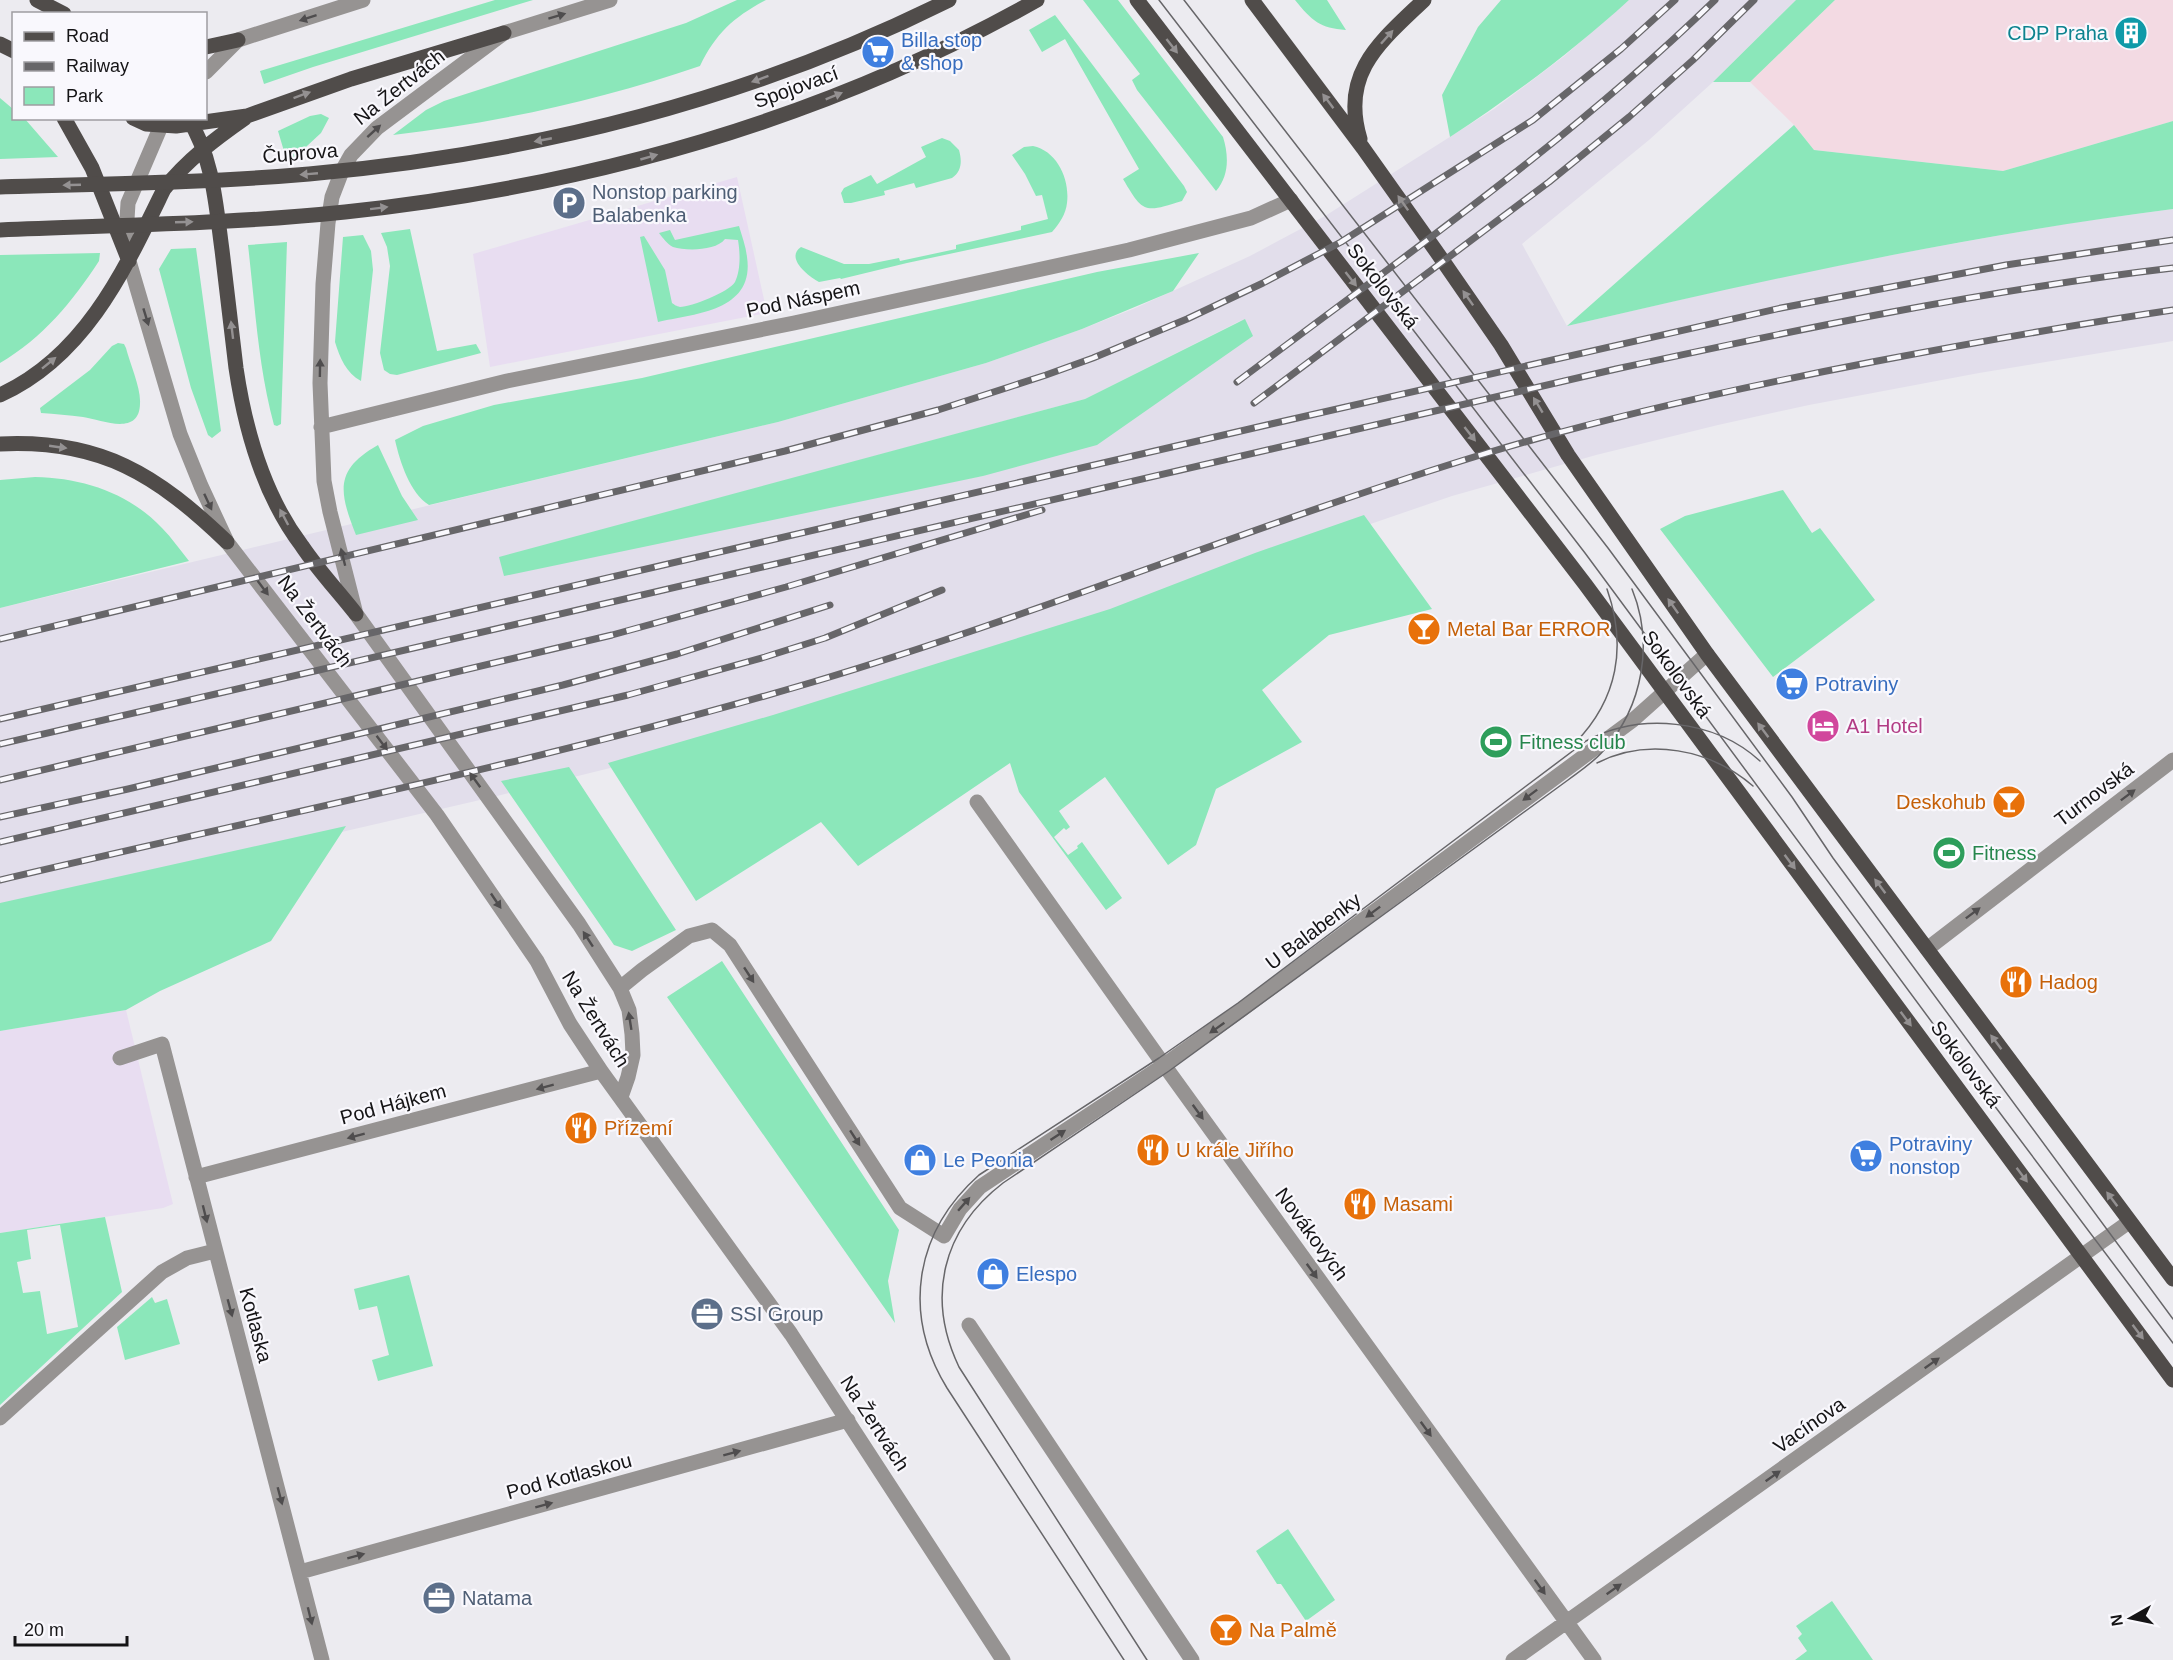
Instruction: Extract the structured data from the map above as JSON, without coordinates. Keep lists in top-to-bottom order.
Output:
{
  "streets": {
    "main road": ["Spojovací", "Čuprova", "Sokolovská"],
    "street": [
      "Na Žertvách",
      "Pod Náspem",
      "Turnovská",
      "U Balabenky",
      "Pod Hájkem",
      "Novákových",
      "Kotlaska",
      "Vacínova",
      "Pod Kotlaskou"
    ]
  },
  "crossings": [
    ["Na Žertvách", "Pod Náspem"],
    ["Na Žertvách", "U Balabenky"],
    ["Na Žertvách", "Pod Hájkem"],
    ["Na Žertvách", "Pod Kotlaskou"],
    ["Spojovací", "Čuprova"],
    ["Sokolovská", "Pod Náspem"],
    ["Sokolovská", "Turnovská"],
    ["Sokolovská", "U Balabenky"],
    ["Sokolovská", "Vacínova"],
    ["U Balabenky", "Novákových"],
    ["Pod Hájkem", "Kotlaska"],
    ["Novákových", "Vacínova"],
    ["Kotlaska", "Pod Kotlaskou"]
  ],
  "one_way": [
    "Turnovská",
    "Pod Hájkem",
    "Novákových",
    "Kotlaska",
    "Vacínova",
    "Pod Kotlaskou"
  ],
  "places": {
    "building": ["CDP Praha"],
    "supermarket": ["Billa stop & shop", "Potraviny", "Potraviny nonstop"],
    "parking": ["Nonstop parking Balabenka"],
    "bar": ["Metal Bar ERROR", "Deskohub", "Na Palmě"],
    "hotel": ["A1 Hotel"],
    "sports": ["Fitness club", "Fitness"],
    "restaurant": [
      "Hadog",
      "Přízemí",
      "U krále Jiřího",
      "Masami"
    ],
    "shop": ["Le Peonia", "Elespo"],
    "office": ["SSI Group", "Natama"]
  },
  "legend": ["Road", "Railway", "Park"],
  "scale_bar": "20 m",
  "north": "left"
}
